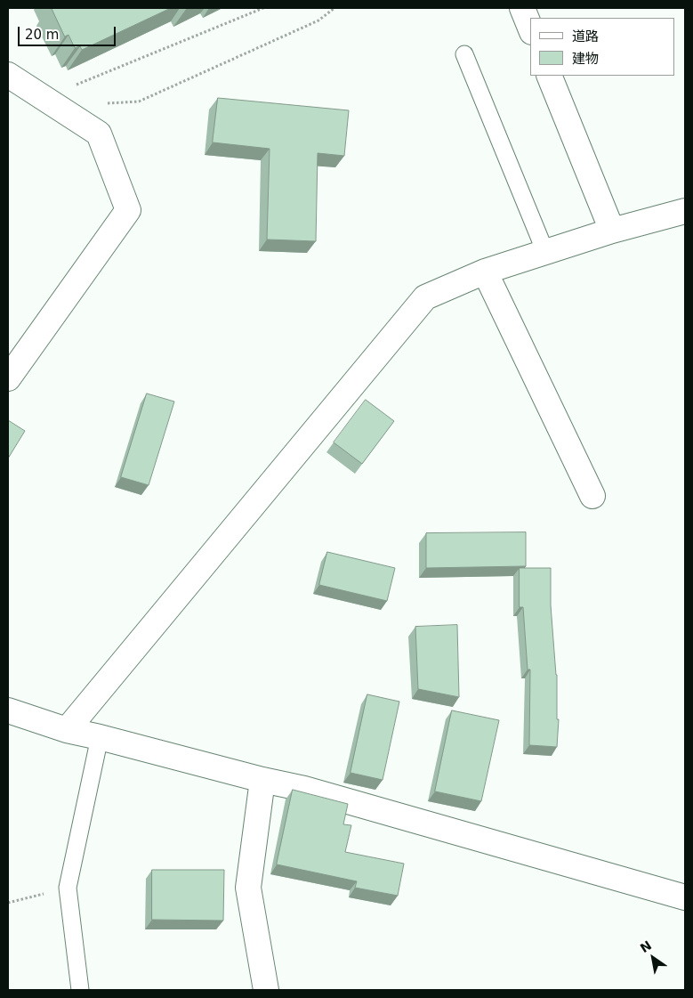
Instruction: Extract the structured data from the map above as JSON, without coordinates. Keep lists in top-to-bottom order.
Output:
{
  "legend": ["道路", "建物"],
  "scale_bar": "20 m",
  "north": "top left"
}
